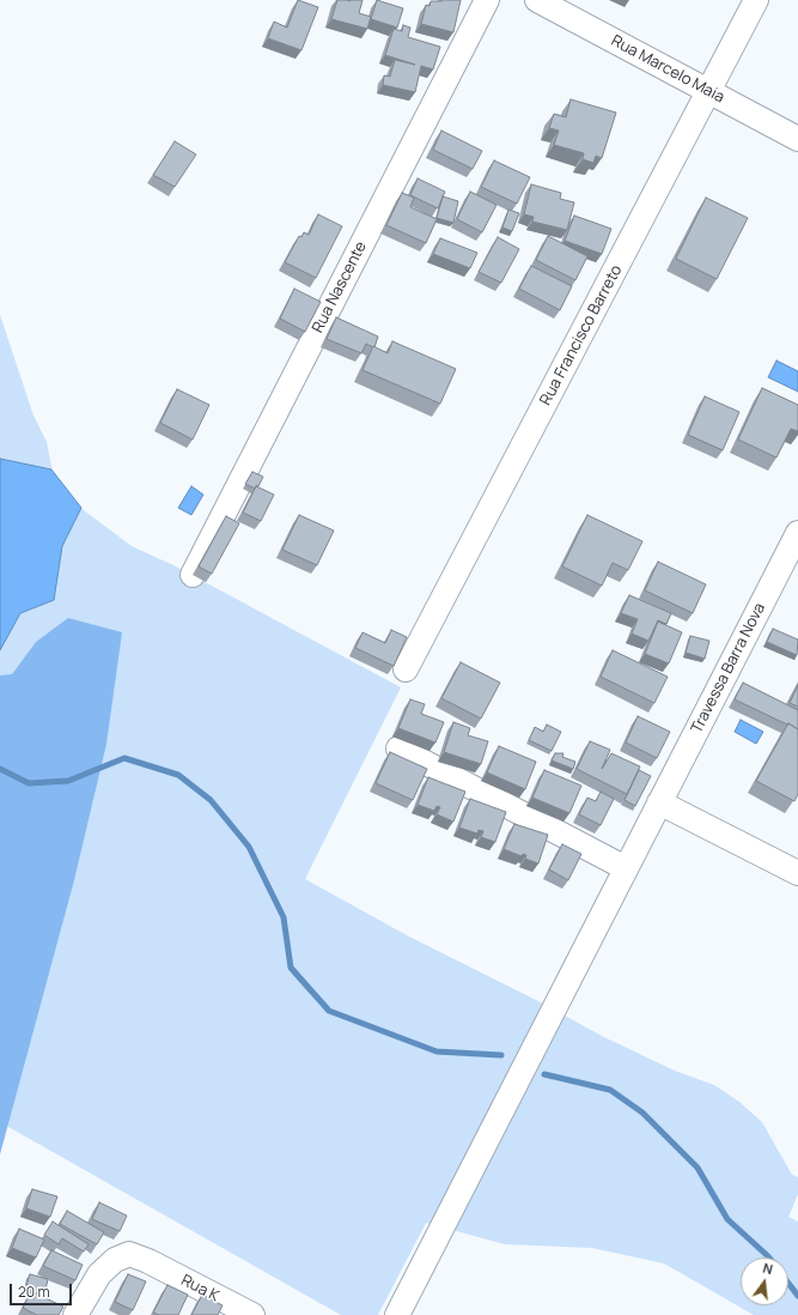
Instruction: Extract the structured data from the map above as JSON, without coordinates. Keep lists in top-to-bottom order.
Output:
{
  "streets": {
    "street": [
      "Rua Marcelo Maia",
      "Rua Nascente",
      "Rua Francisco Barreto",
      "Travessa Barra Nova",
      "Rua K"
    ]
  },
  "crossings": [
    ["Rua Marcelo Maia", "Rua Francisco Barreto"]
  ],
  "scale_bar": "20 m",
  "north": "top"
}
